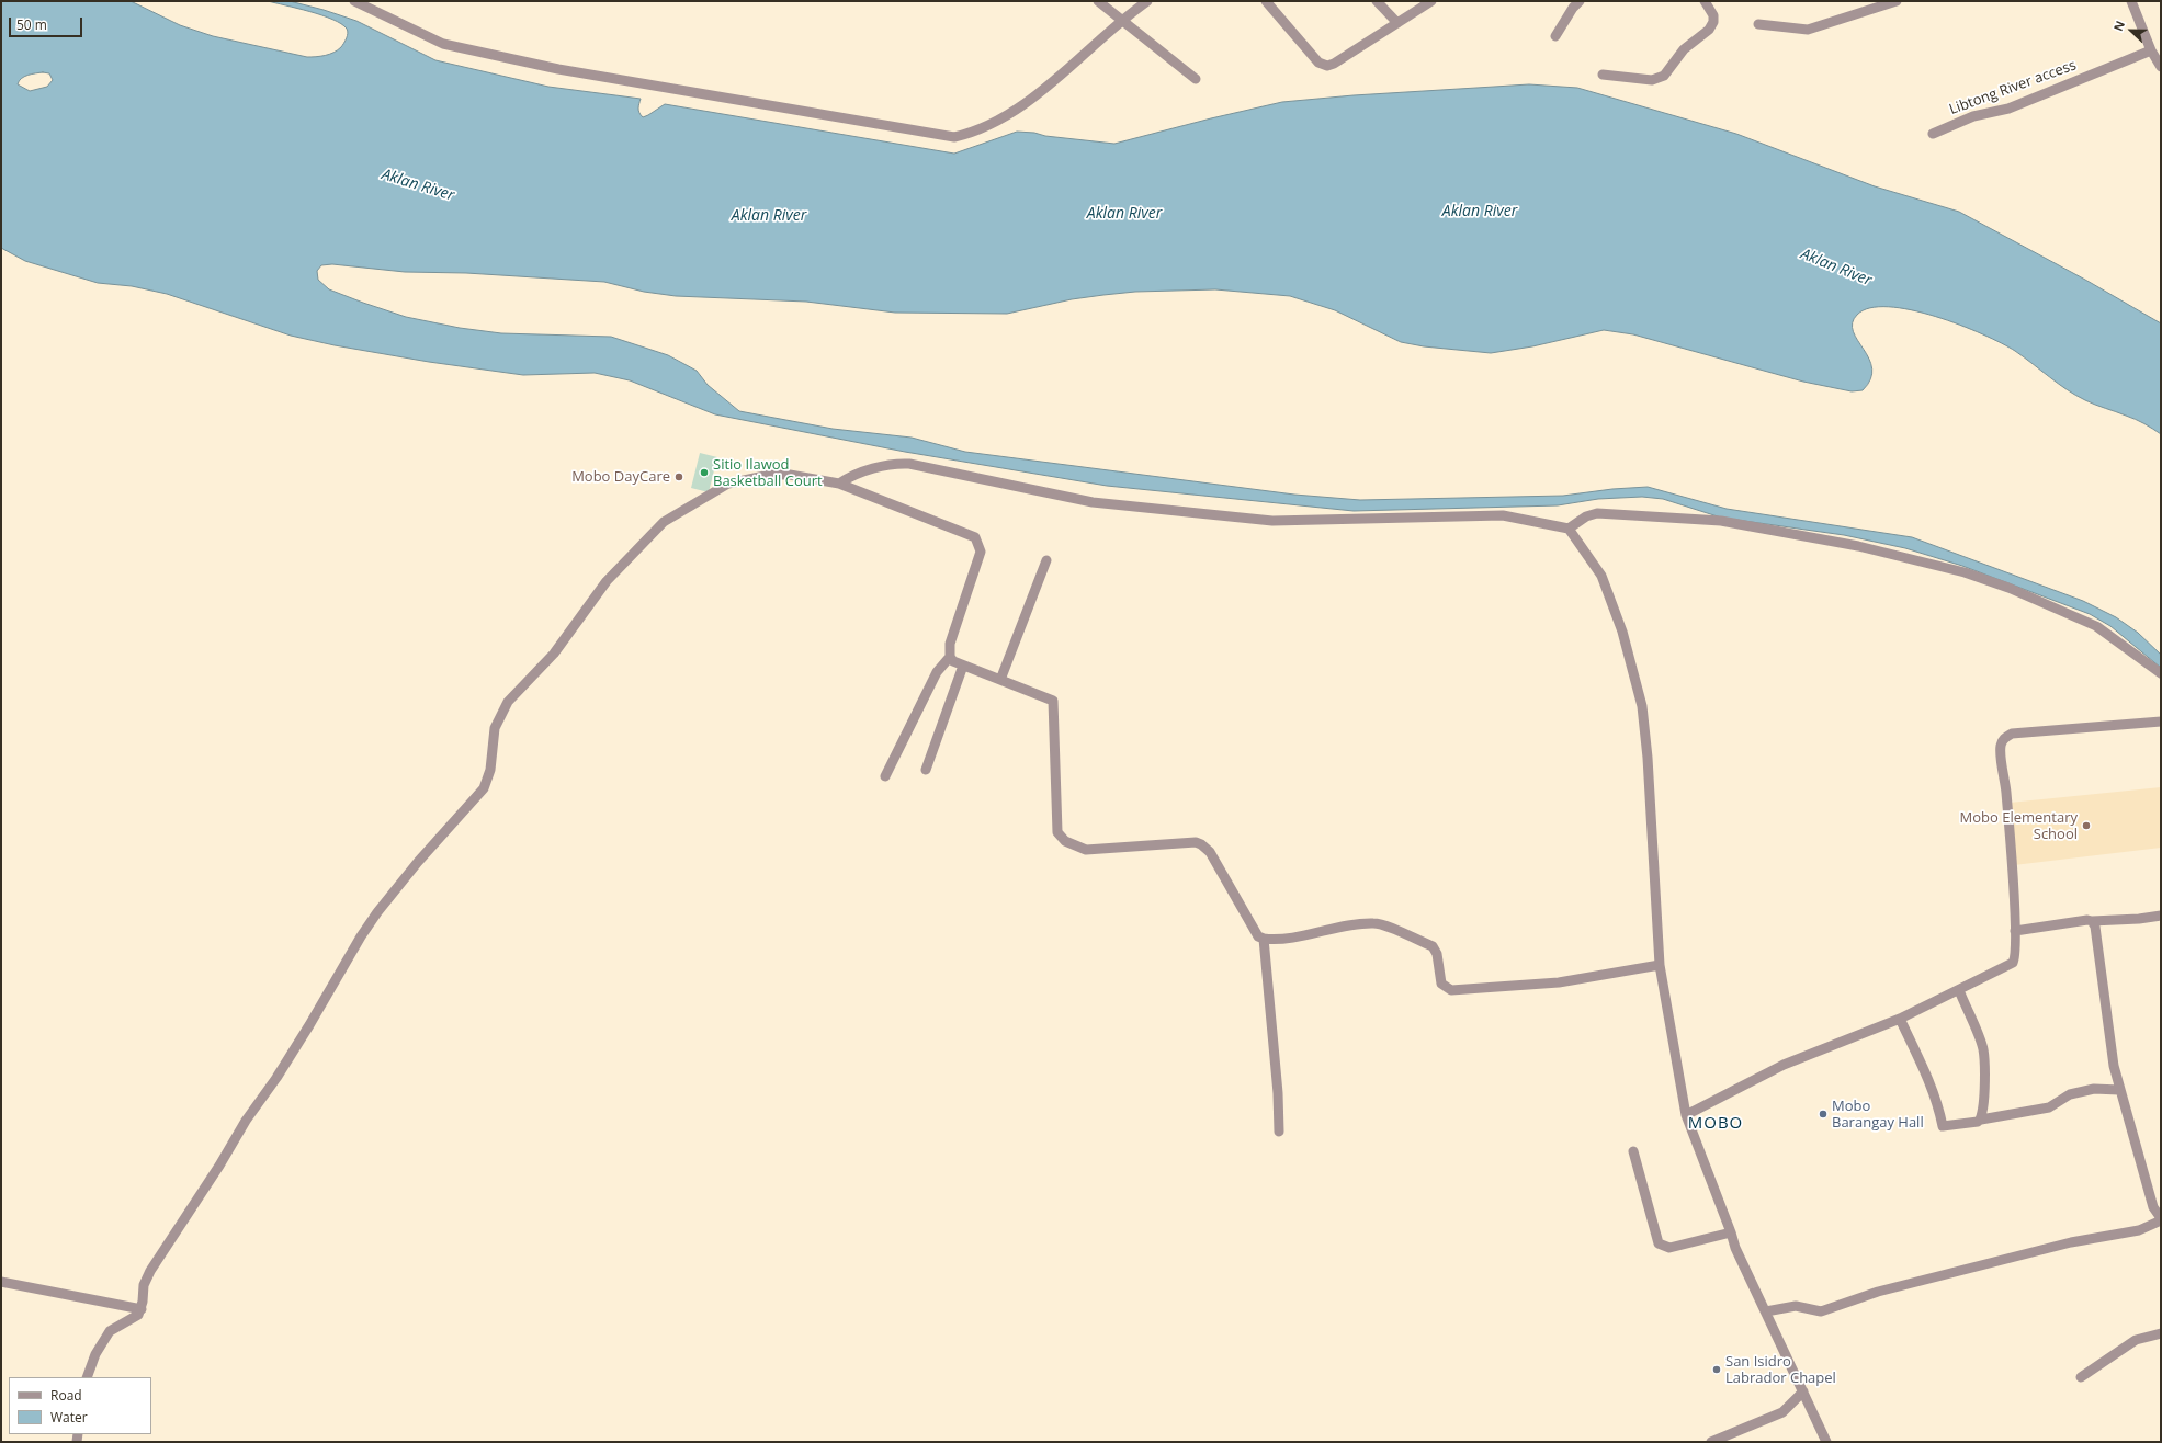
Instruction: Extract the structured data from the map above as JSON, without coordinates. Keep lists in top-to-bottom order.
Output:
{
  "streets": {
    "street": ["Libtong River access"]
  },
  "districts": ["MOBO"],
  "water": ["Aklan River"],
  "places": [
    "Sitio Ilawod Basketball Court",
    "Mobo DayCare",
    "Mobo Elementary School",
    "Mobo Barangay Hall",
    "San Isidro Labrador Chapel"
  ],
  "legend": ["Road", "Water"],
  "scale_bar": "50 m",
  "north": "left"
}
